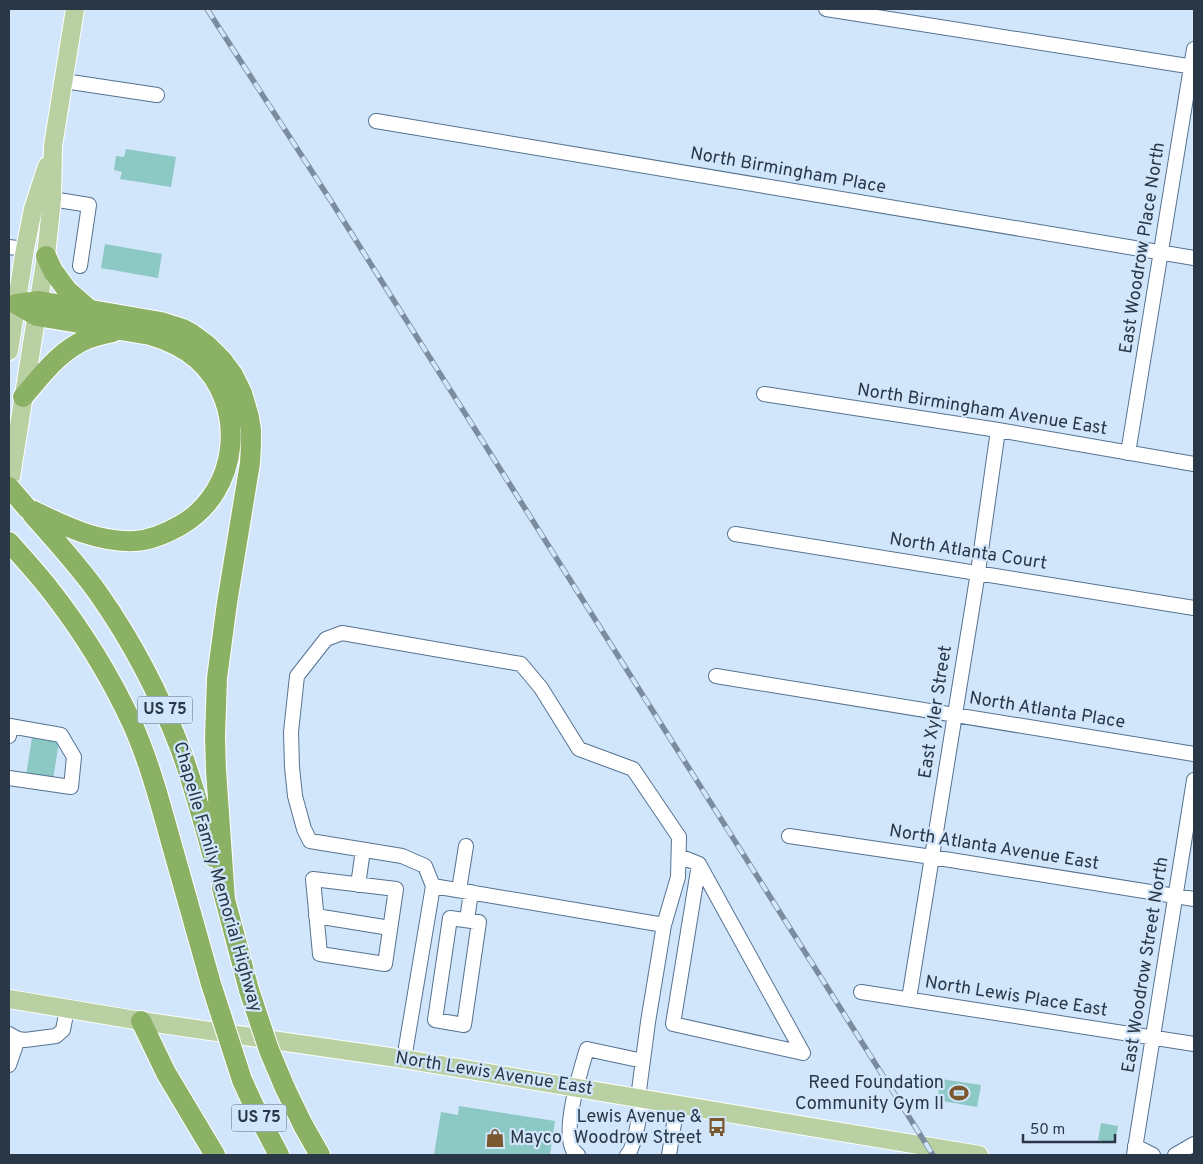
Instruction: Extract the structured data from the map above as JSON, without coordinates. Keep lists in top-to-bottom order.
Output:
{
  "streets": {
    "highway": ["US 75", "Chapelle Family Memorial Highway"],
    "main road": ["North Lewis Avenue East"],
    "street": [
      "North Birmingham Place",
      "East Woodrow Place North",
      "North Birmingham Avenue East",
      "North Atlanta Court",
      "North Atlanta Place",
      "East Xyler Street",
      "North Atlanta Avenue East",
      "East Woodrow Street North",
      "North Lewis Place East"
    ]
  },
  "crossings": [
    ["North Birmingham Place", "East Woodrow Place North"],
    ["East Woodrow Place North", "North Birmingham Avenue East"],
    ["North Birmingham Avenue East", "East Xyler Street"],
    ["North Atlanta Court", "East Xyler Street"],
    ["North Atlanta Place", "East Xyler Street"],
    ["East Xyler Street", "North Atlanta Avenue East"],
    ["East Xyler Street", "North Lewis Place East"],
    ["North Atlanta Avenue East", "East Woodrow Street North"],
    ["East Woodrow Street North", "North Lewis Place East"]
  ],
  "places": {
    "sports": ["Reed Foundation Community Gym II"],
    "bus stop": ["Lewis Avenue & Woodrow Street"],
    "shop": ["Mayco"]
  },
  "scale_bar": "50 m"
}
